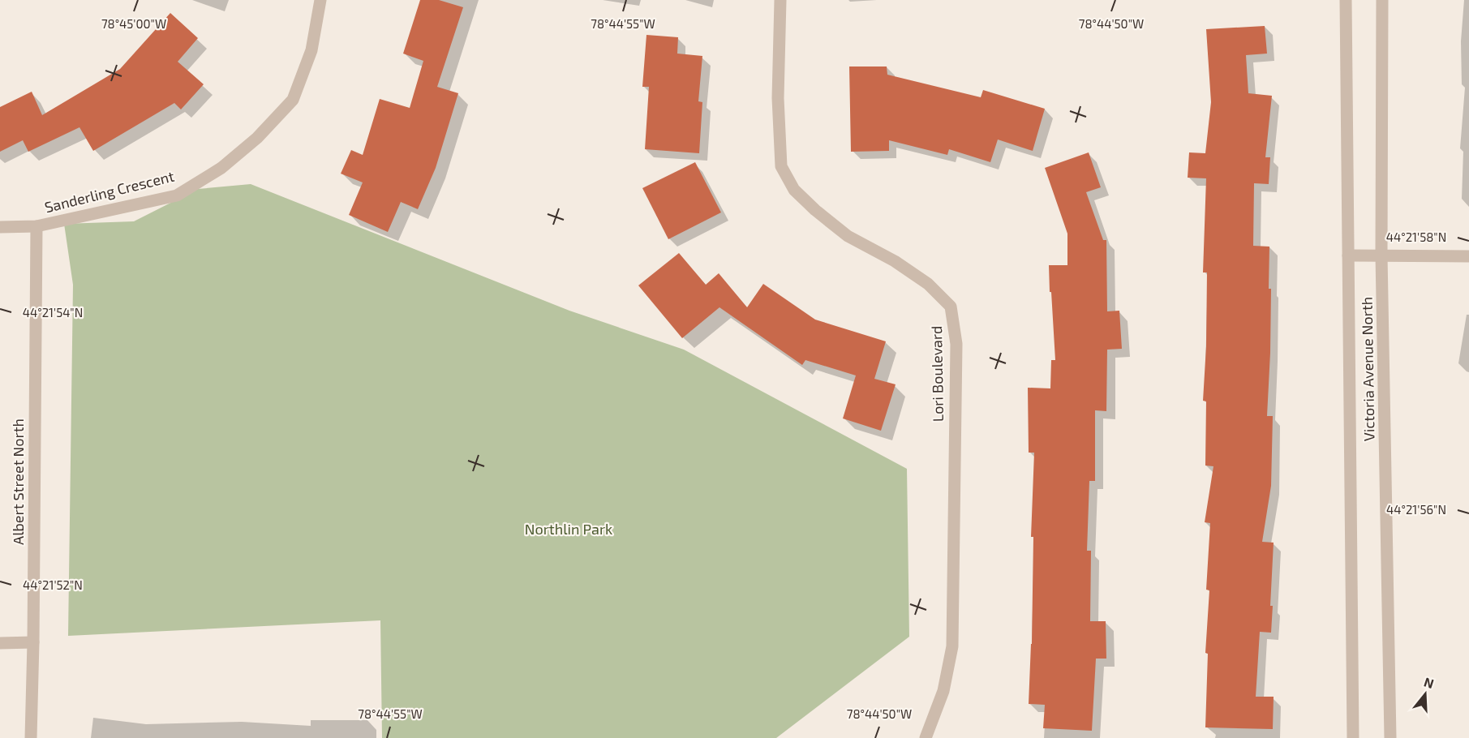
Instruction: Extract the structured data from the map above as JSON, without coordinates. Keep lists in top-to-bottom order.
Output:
{
  "streets": {
    "street": [
      "Sanderling Crescent",
      "Victoria Avenue North",
      "Lori Boulevard",
      "Albert Street North"
    ]
  },
  "crossings": [
    ["Sanderling Crescent", "Albert Street North"]
  ],
  "parks": ["Northlin Park"],
  "north": "top",
  "coordinates": [
    "78°45'00\"W",
    "78°44'55\"W",
    "78°44'50\"W",
    "44°21'58\"N",
    "44°21'54\"N",
    "44°21'56\"N",
    "44°21'52\"N"
  ]
}
